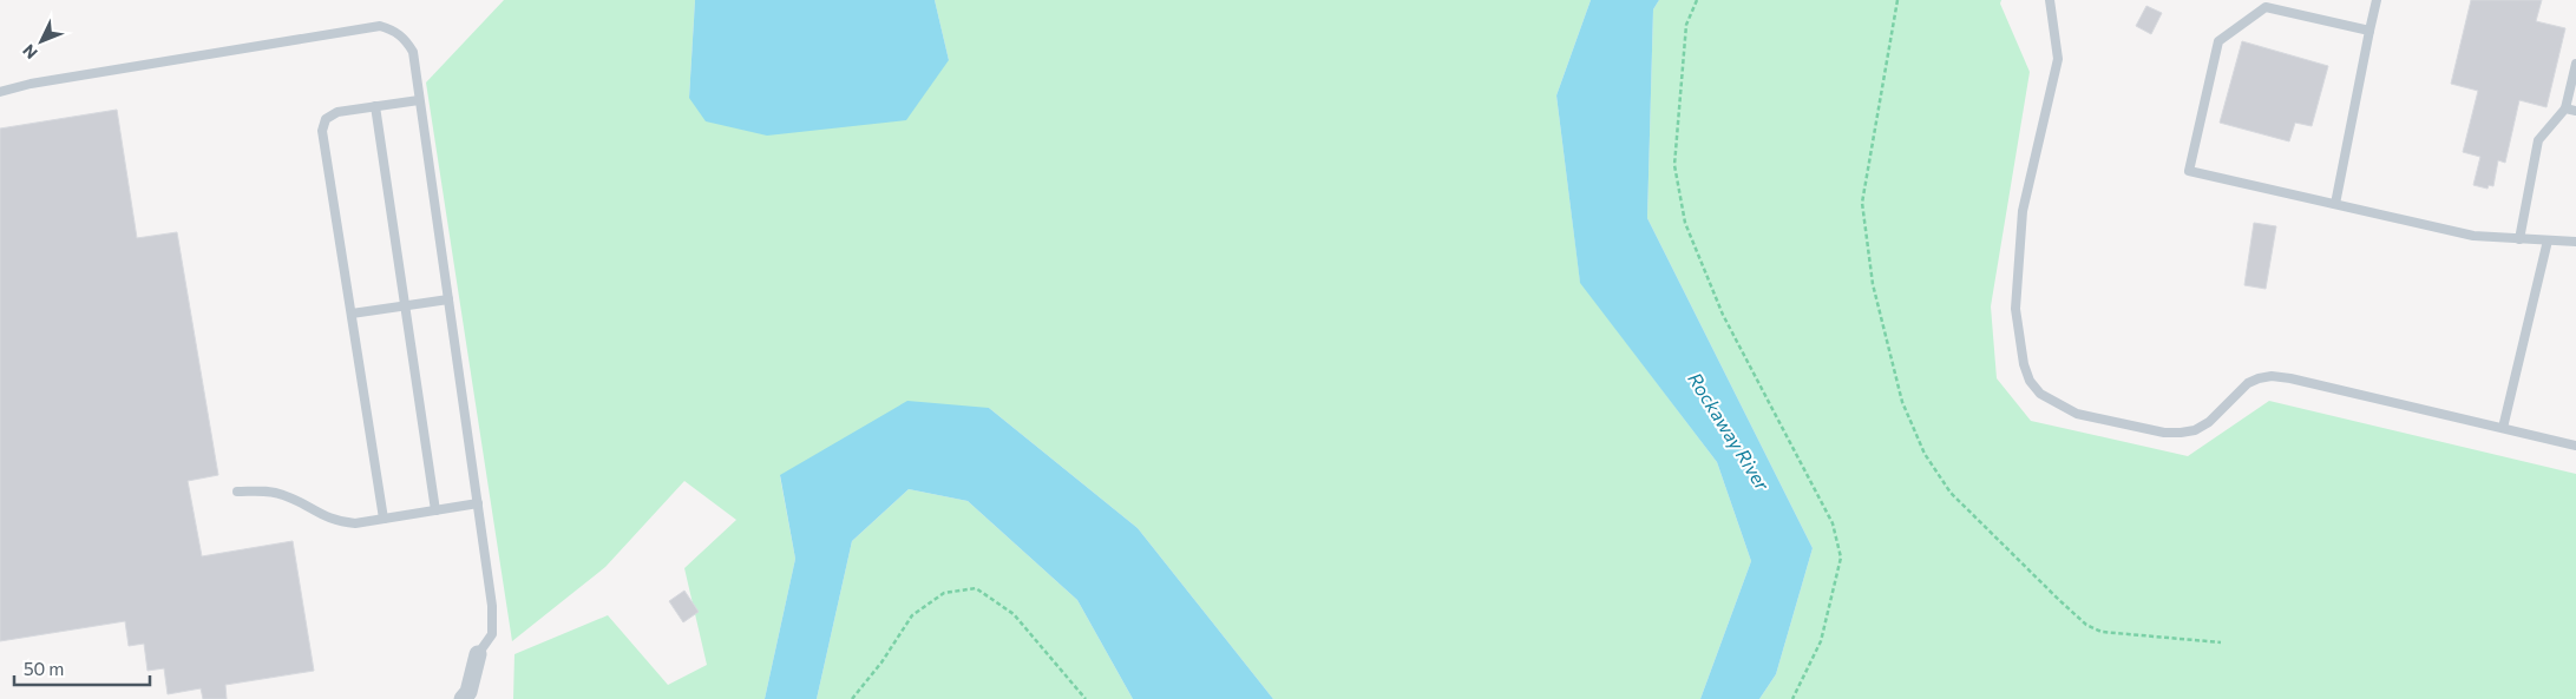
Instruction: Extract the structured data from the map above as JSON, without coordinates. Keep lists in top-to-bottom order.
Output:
{
  "water": ["Rockaway River"],
  "scale_bar": "50 m",
  "north": "bottom left"
}
